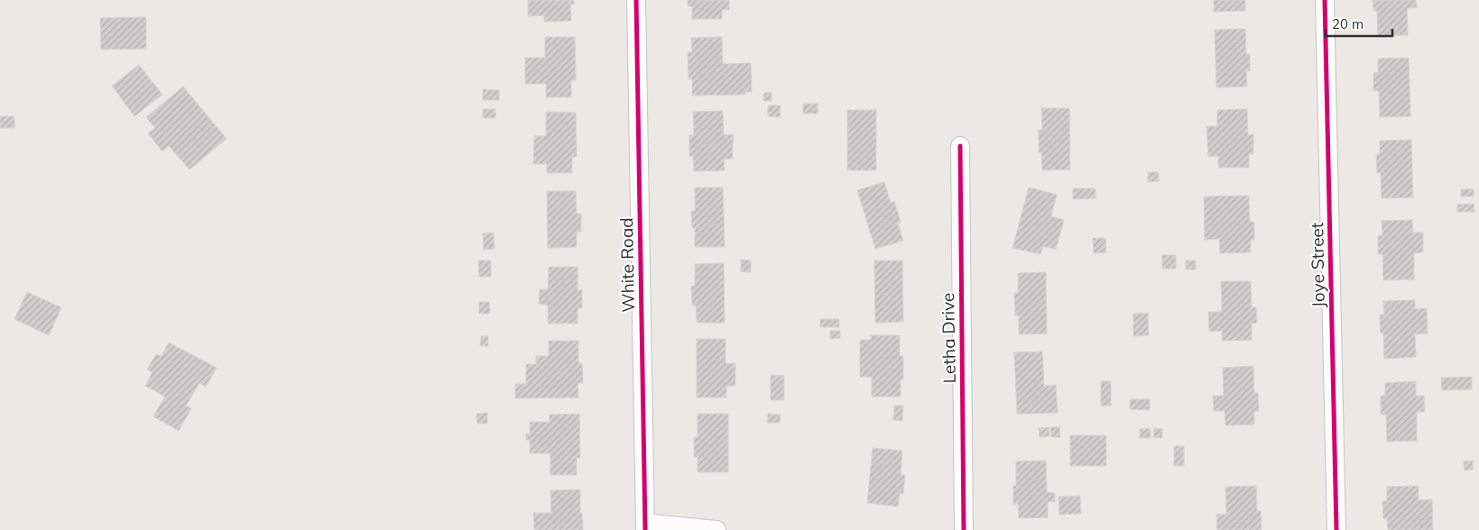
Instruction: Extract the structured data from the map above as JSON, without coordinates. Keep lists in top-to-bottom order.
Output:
{
  "streets": {
    "street": ["White Road", "Joye Street", "Letha Drive"]
  },
  "scale_bar": "20 m"
}
